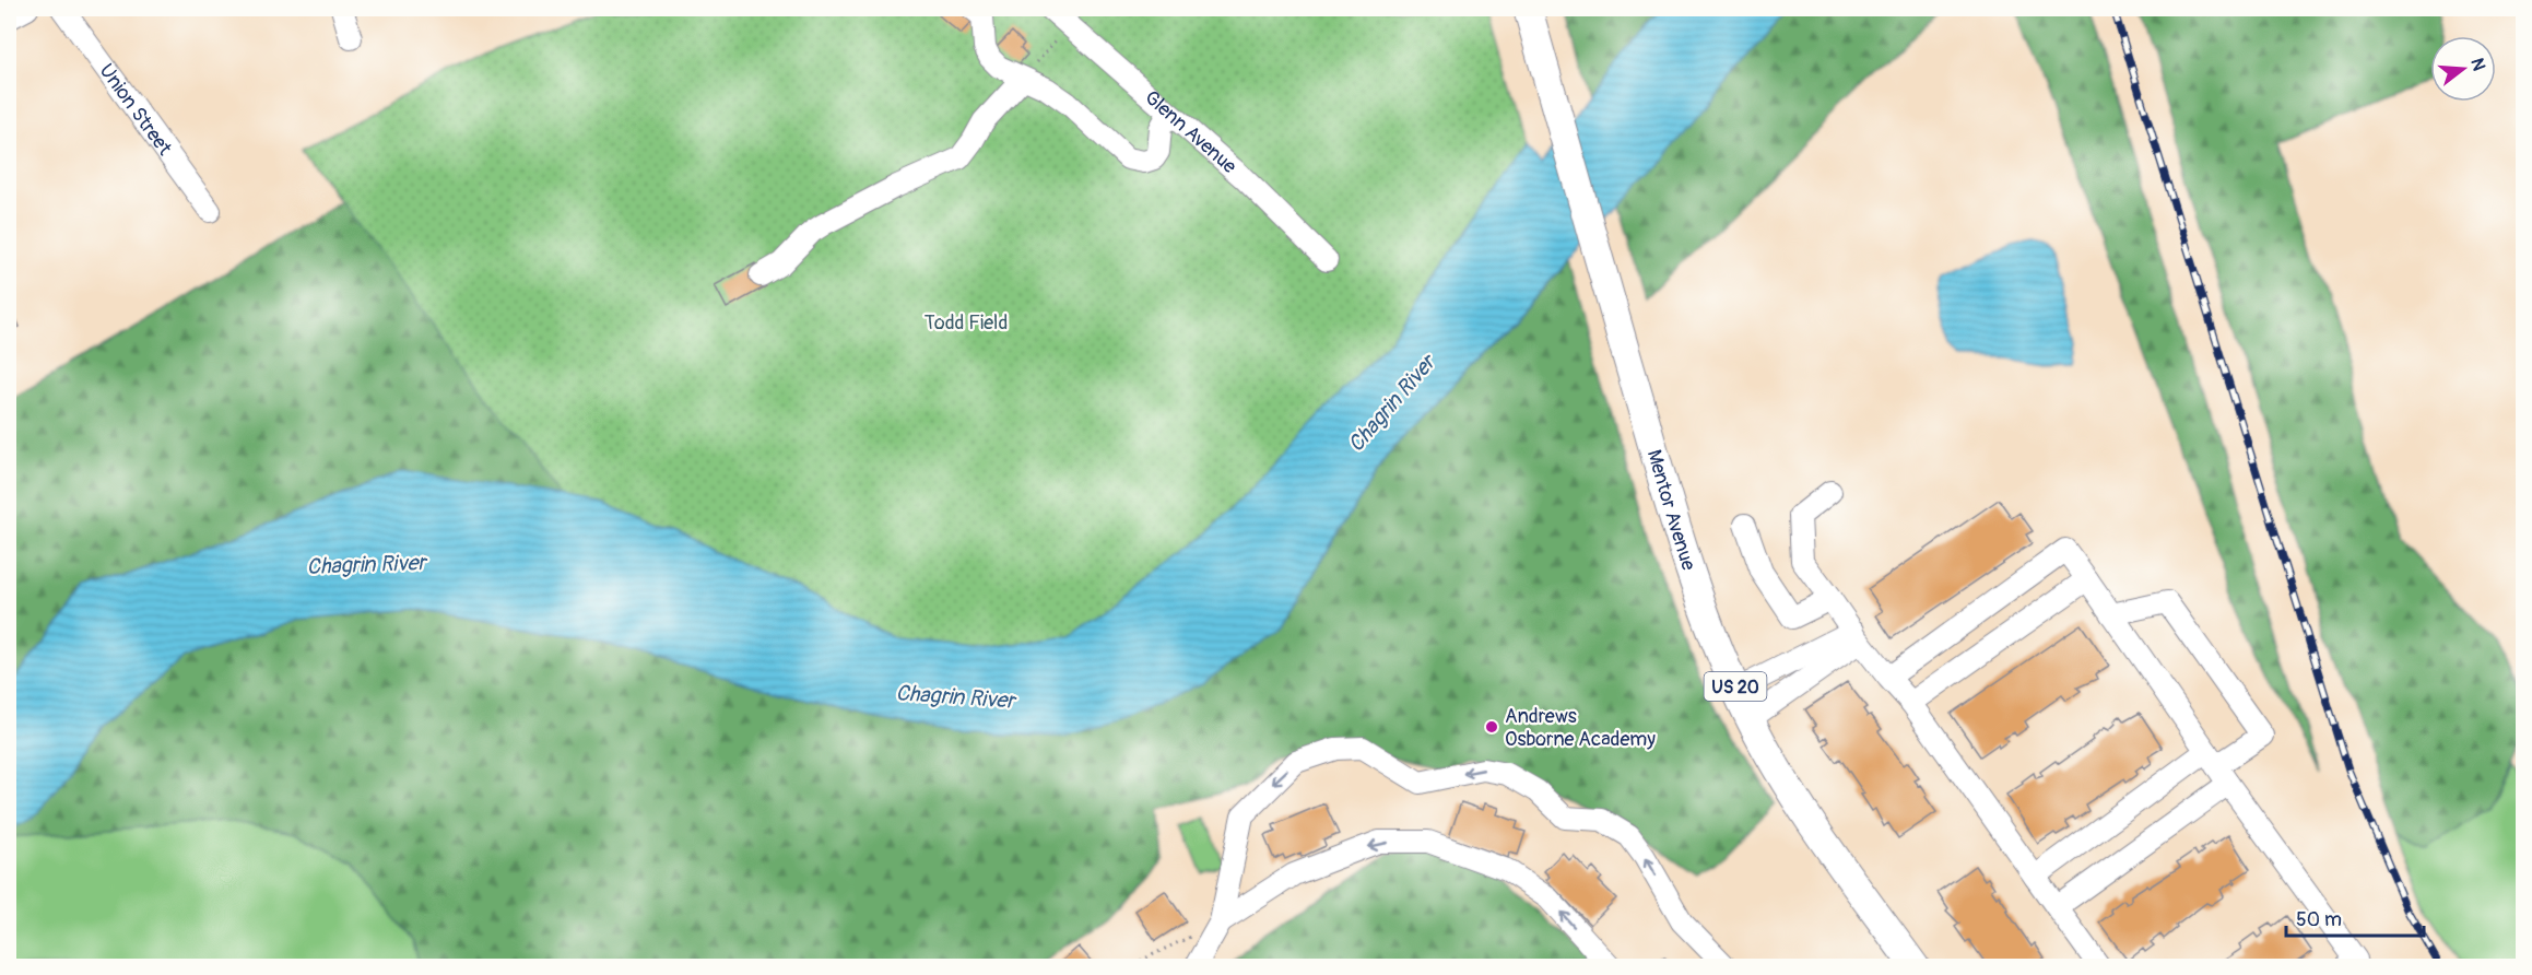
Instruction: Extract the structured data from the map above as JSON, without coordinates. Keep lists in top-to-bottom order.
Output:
{
  "streets": {
    "main road": ["Mentor Avenue", "US 20"],
    "street": ["Union Street", "Glenn Avenue"]
  },
  "water": ["Chagrin River"],
  "parks": ["Todd Field"],
  "places": ["Andrews Osborne Academy"],
  "scale_bar": "50 m",
  "north": "right"
}
